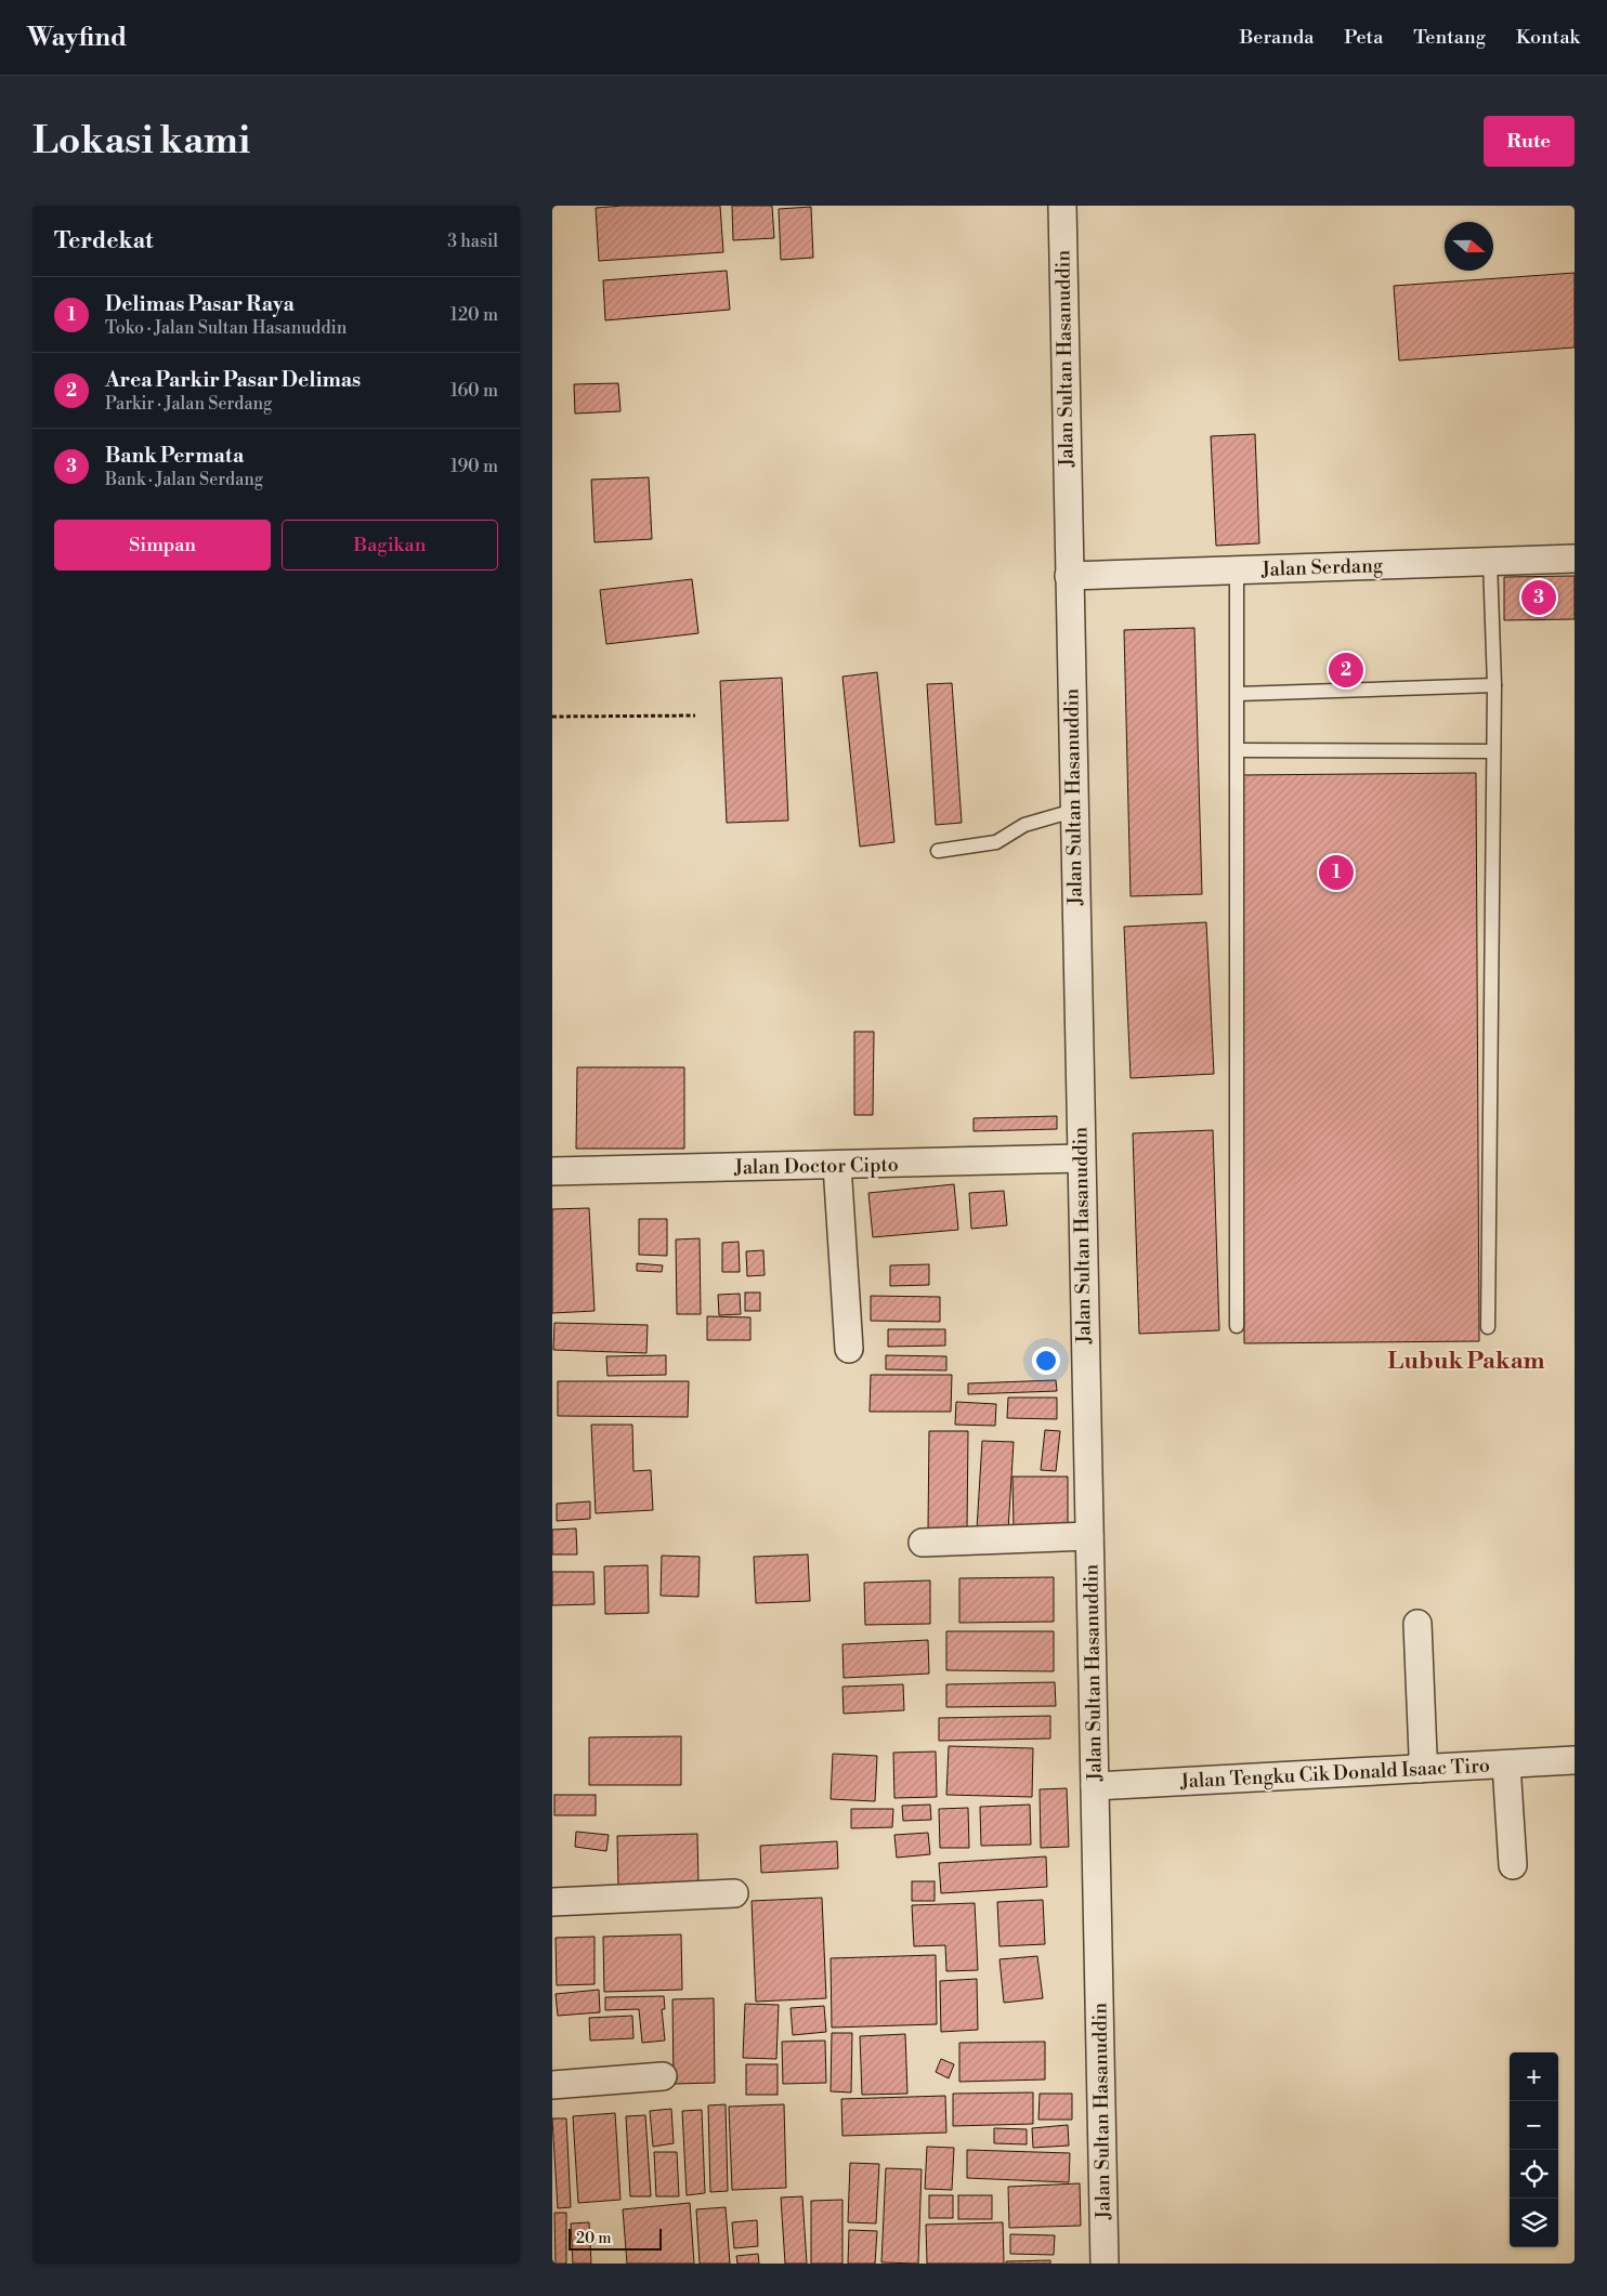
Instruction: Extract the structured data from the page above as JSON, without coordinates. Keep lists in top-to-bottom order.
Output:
{
  "streets": {
    "street": [
      "Jalan Sultan Hasanuddin",
      "Jalan Serdang",
      "Jalan Doctor Cipto",
      "Jalan Tengku Cik Donald Isaac Tiro"
    ]
  },
  "crossings": [
    ["Jalan Sultan Hasanuddin", "Jalan Serdang"],
    ["Jalan Sultan Hasanuddin", "Jalan Doctor Cipto"],
    ["Jalan Sultan Hasanuddin", "Jalan Tengku Cik Donald Isaac Tiro"]
  ],
  "districts": ["Lubuk Pakam"],
  "scale_bar": "20 m",
  "north": "right",
  "page": {
    "header": "Wayfind",
    "nav": [
      "Beranda",
      "Peta",
      "Tentang",
      "Kontak"
    ],
    "buttons": [
      "Rute",
      ["Simpan", "Bagikan"]
    ],
    "title": "Lokasi kami",
    "heading": ["Terdekat", "3 hasil"],
    "list": [
      {
        "mark": "1",
        "name": "Delimas Pasar Raya",
        "note": "Toko · Jalan Sultan Hasanuddin",
        "value": "120 m"
      },
      {
        "mark": "2",
        "name": "Area Parkir Pasar Delimas",
        "note": "Parkir · Jalan Serdang",
        "value": "160 m"
      },
      {
        "mark": "3",
        "name": "Bank Permata",
        "note": "Bank · Jalan Serdang",
        "value": "190 m"
      }
    ],
    "pins": ["3", "2", "1"],
    "map_buttons": ["+", "−"],
    "scale": "20 m"
  }
}
